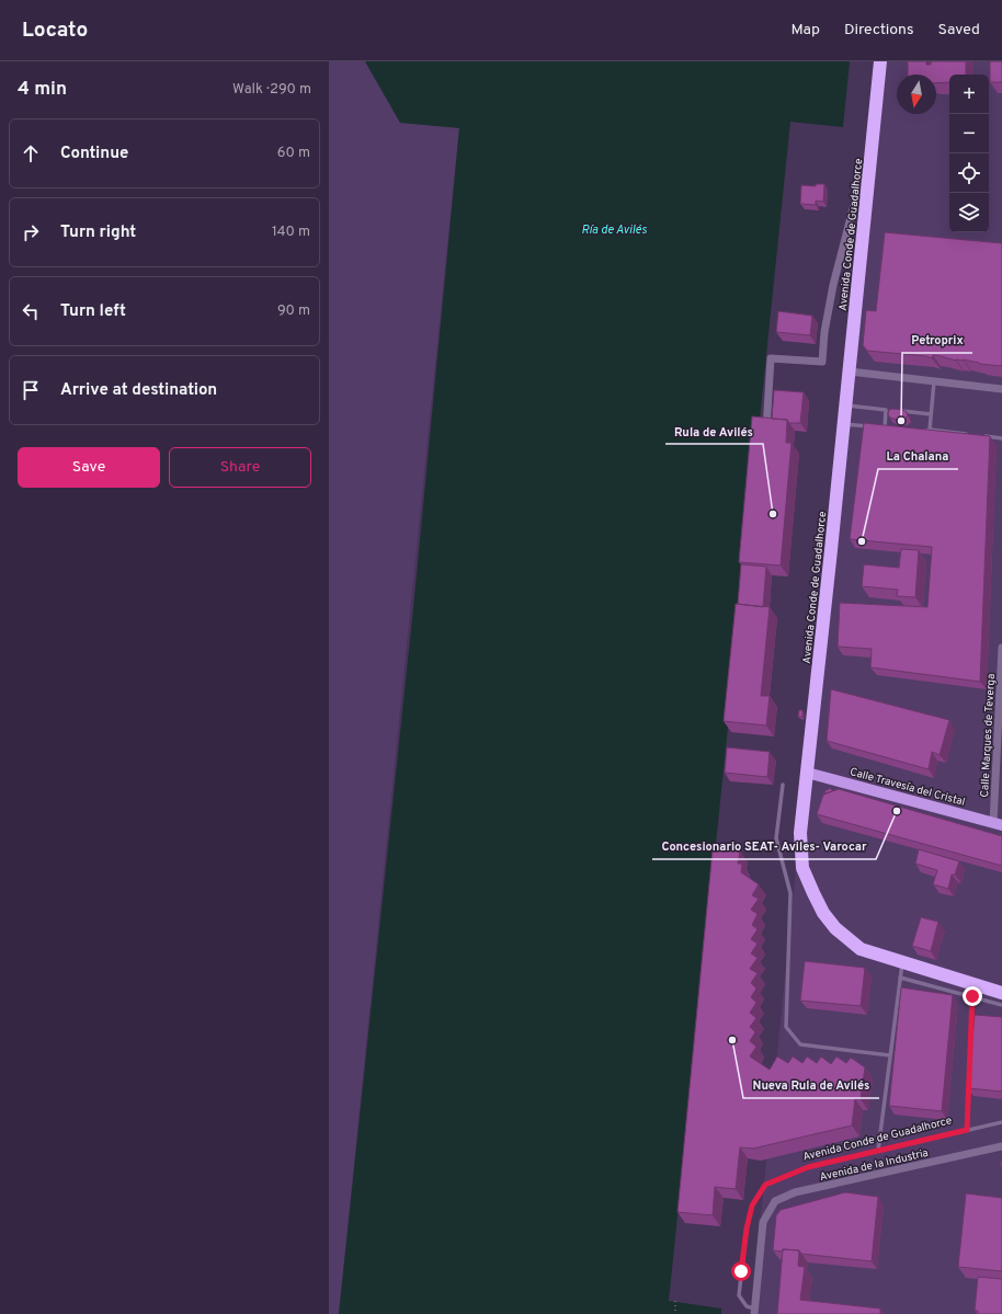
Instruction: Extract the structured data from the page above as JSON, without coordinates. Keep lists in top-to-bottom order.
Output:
{
  "streets": {
    "highway": ["Avenida Conde de Guadalhorce"],
    "main road": ["Calle Travesía del Cristal"],
    "street": ["Calle Marques de Teverga", "Avenida de la Industria"]
  },
  "crossings": [
    ["Avenida Conde de Guadalhorce", "Calle Travesía del Cristal"],
    ["Avenida Conde de Guadalhorce", "Avenida de la Industria"],
    ["Calle Marques de Teverga", "Calle Travesía del Cristal"]
  ],
  "water": ["Ría de Avilés"],
  "places": [
    "Petroprix",
    "Rula de Avilés",
    "La Chalana",
    "Concesionario SEAT- Aviles- Varocar",
    "Nueva Rula de Avilés"
  ],
  "north": "bottom",
  "page": {
    "header": "Locato",
    "nav": ["Map", "Directions", "Saved"],
    "heading": ["4 min", "Walk · 290 m"],
    "map_buttons": ["+", "−"],
    "list": [
      ["Continue", "60 m"],
      ["Turn right", "140 m"],
      ["Turn left", "90 m"],
      "Arrive at destination"
    ],
    "buttons": ["Save", "Share"]
  }
}
